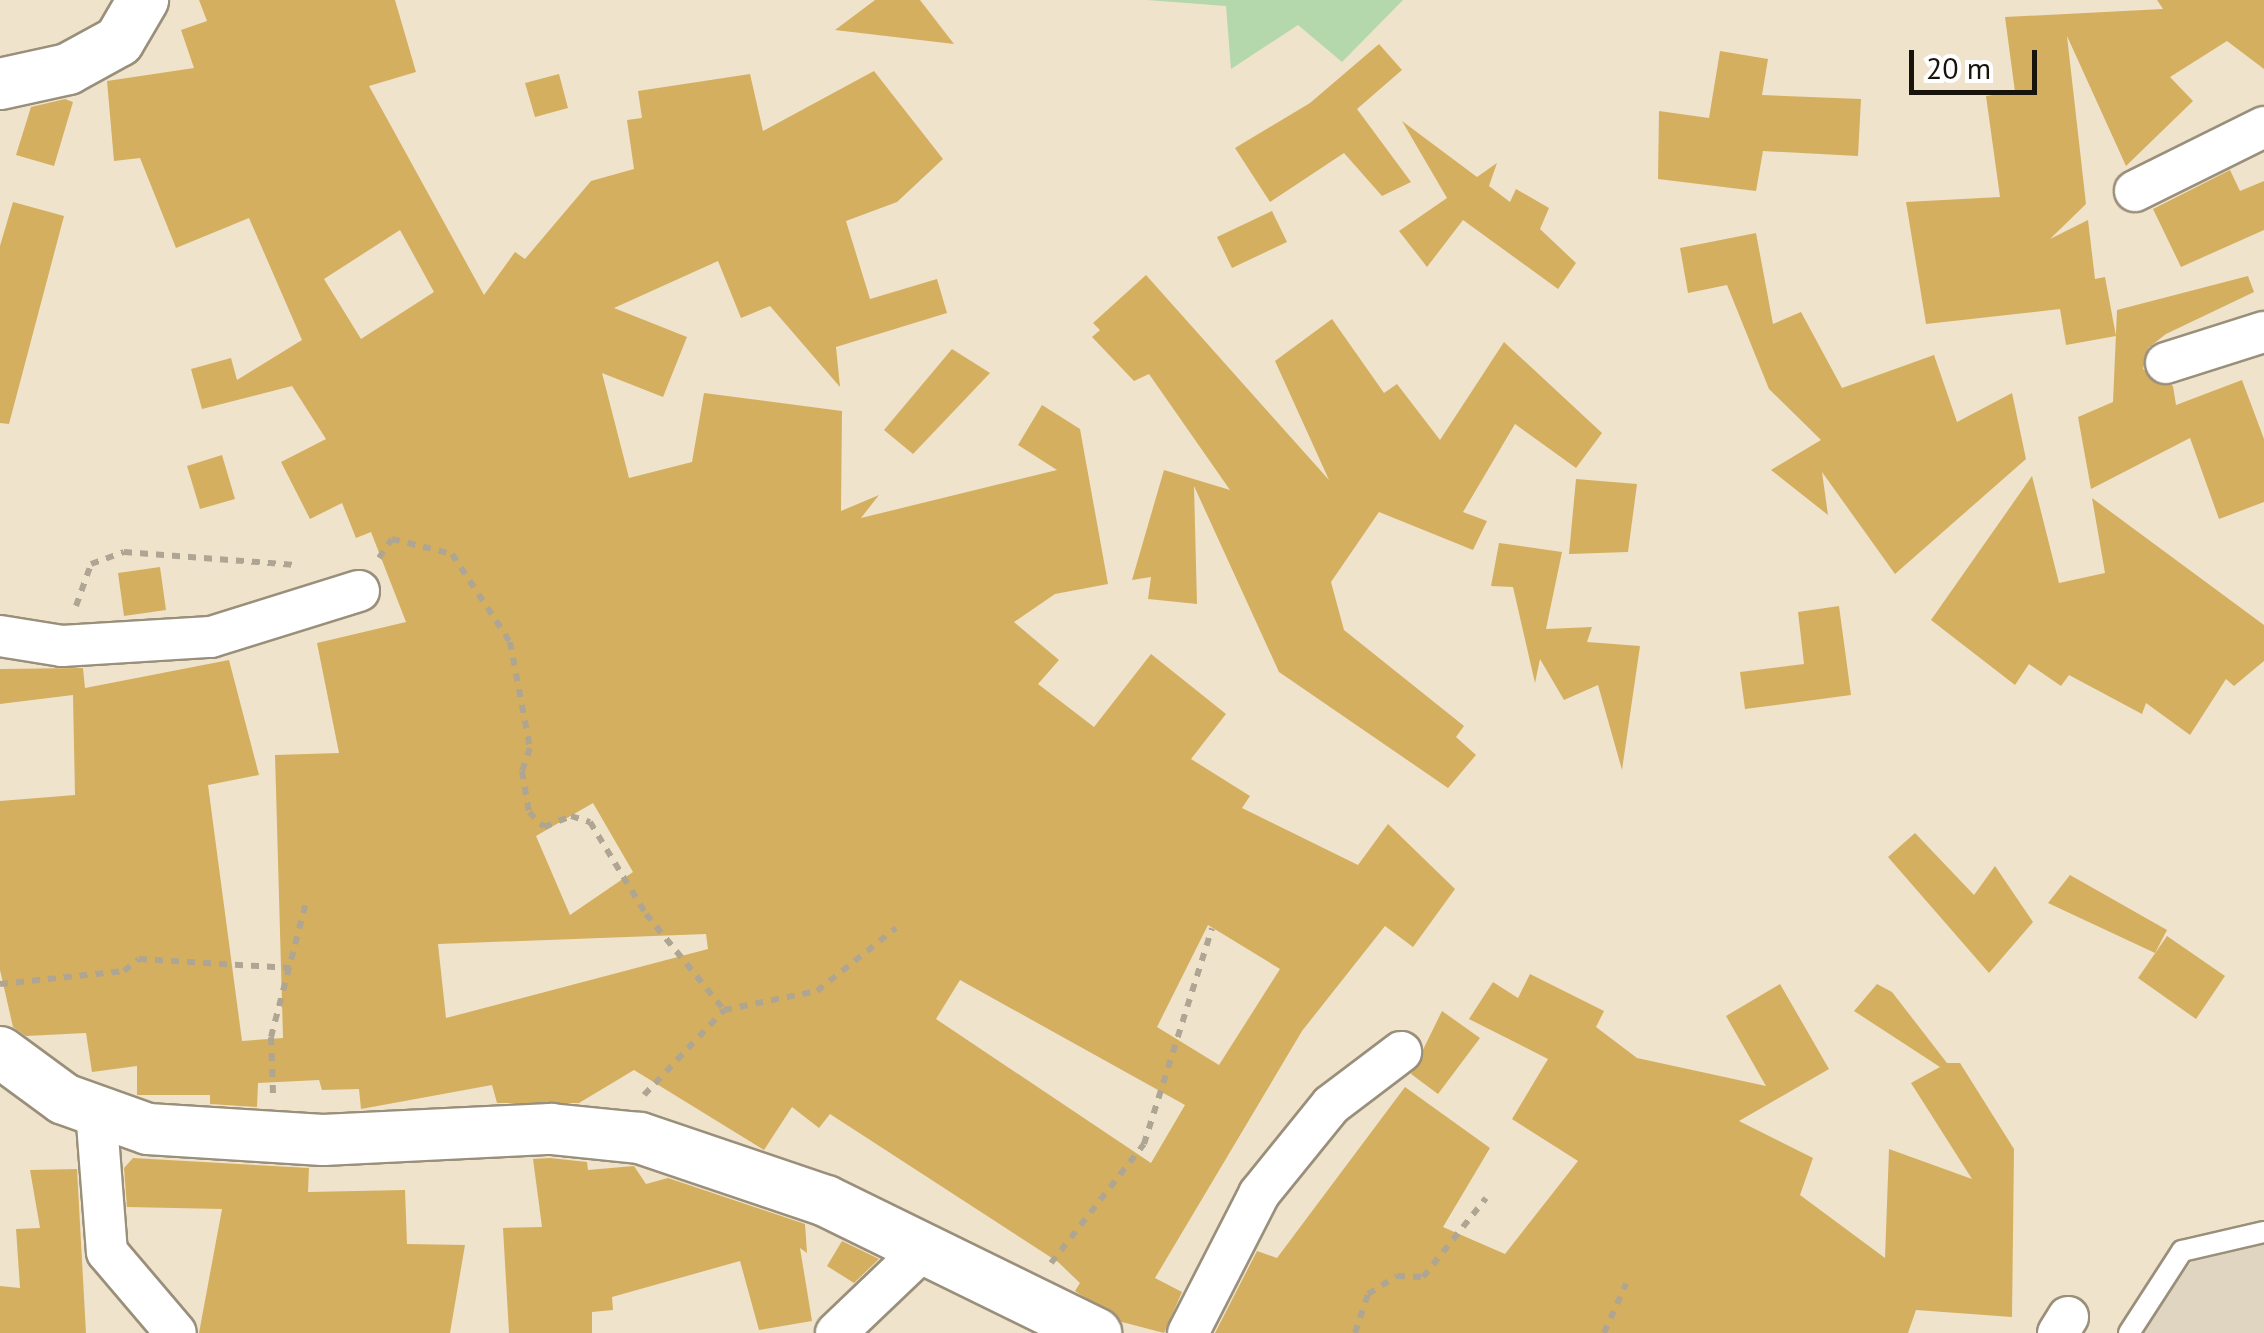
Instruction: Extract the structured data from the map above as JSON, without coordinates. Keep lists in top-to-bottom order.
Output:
{
  "scale_bar": "20 m"
}
